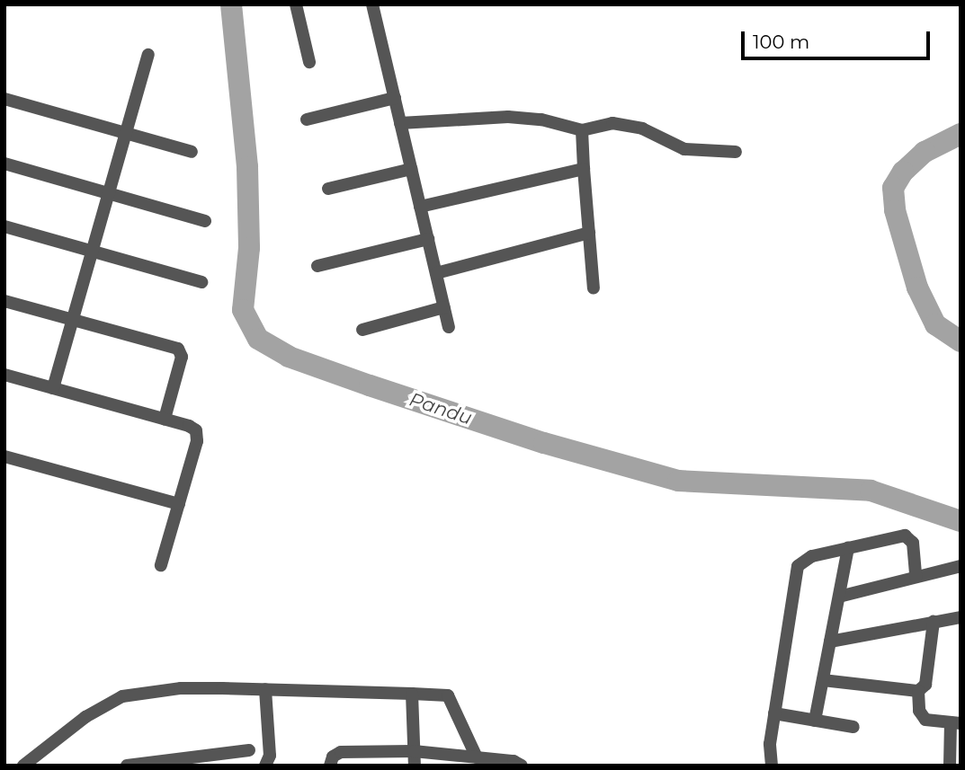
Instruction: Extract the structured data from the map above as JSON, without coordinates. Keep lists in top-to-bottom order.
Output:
{
  "water": ["Pandu"],
  "scale_bar": "100 m"
}
